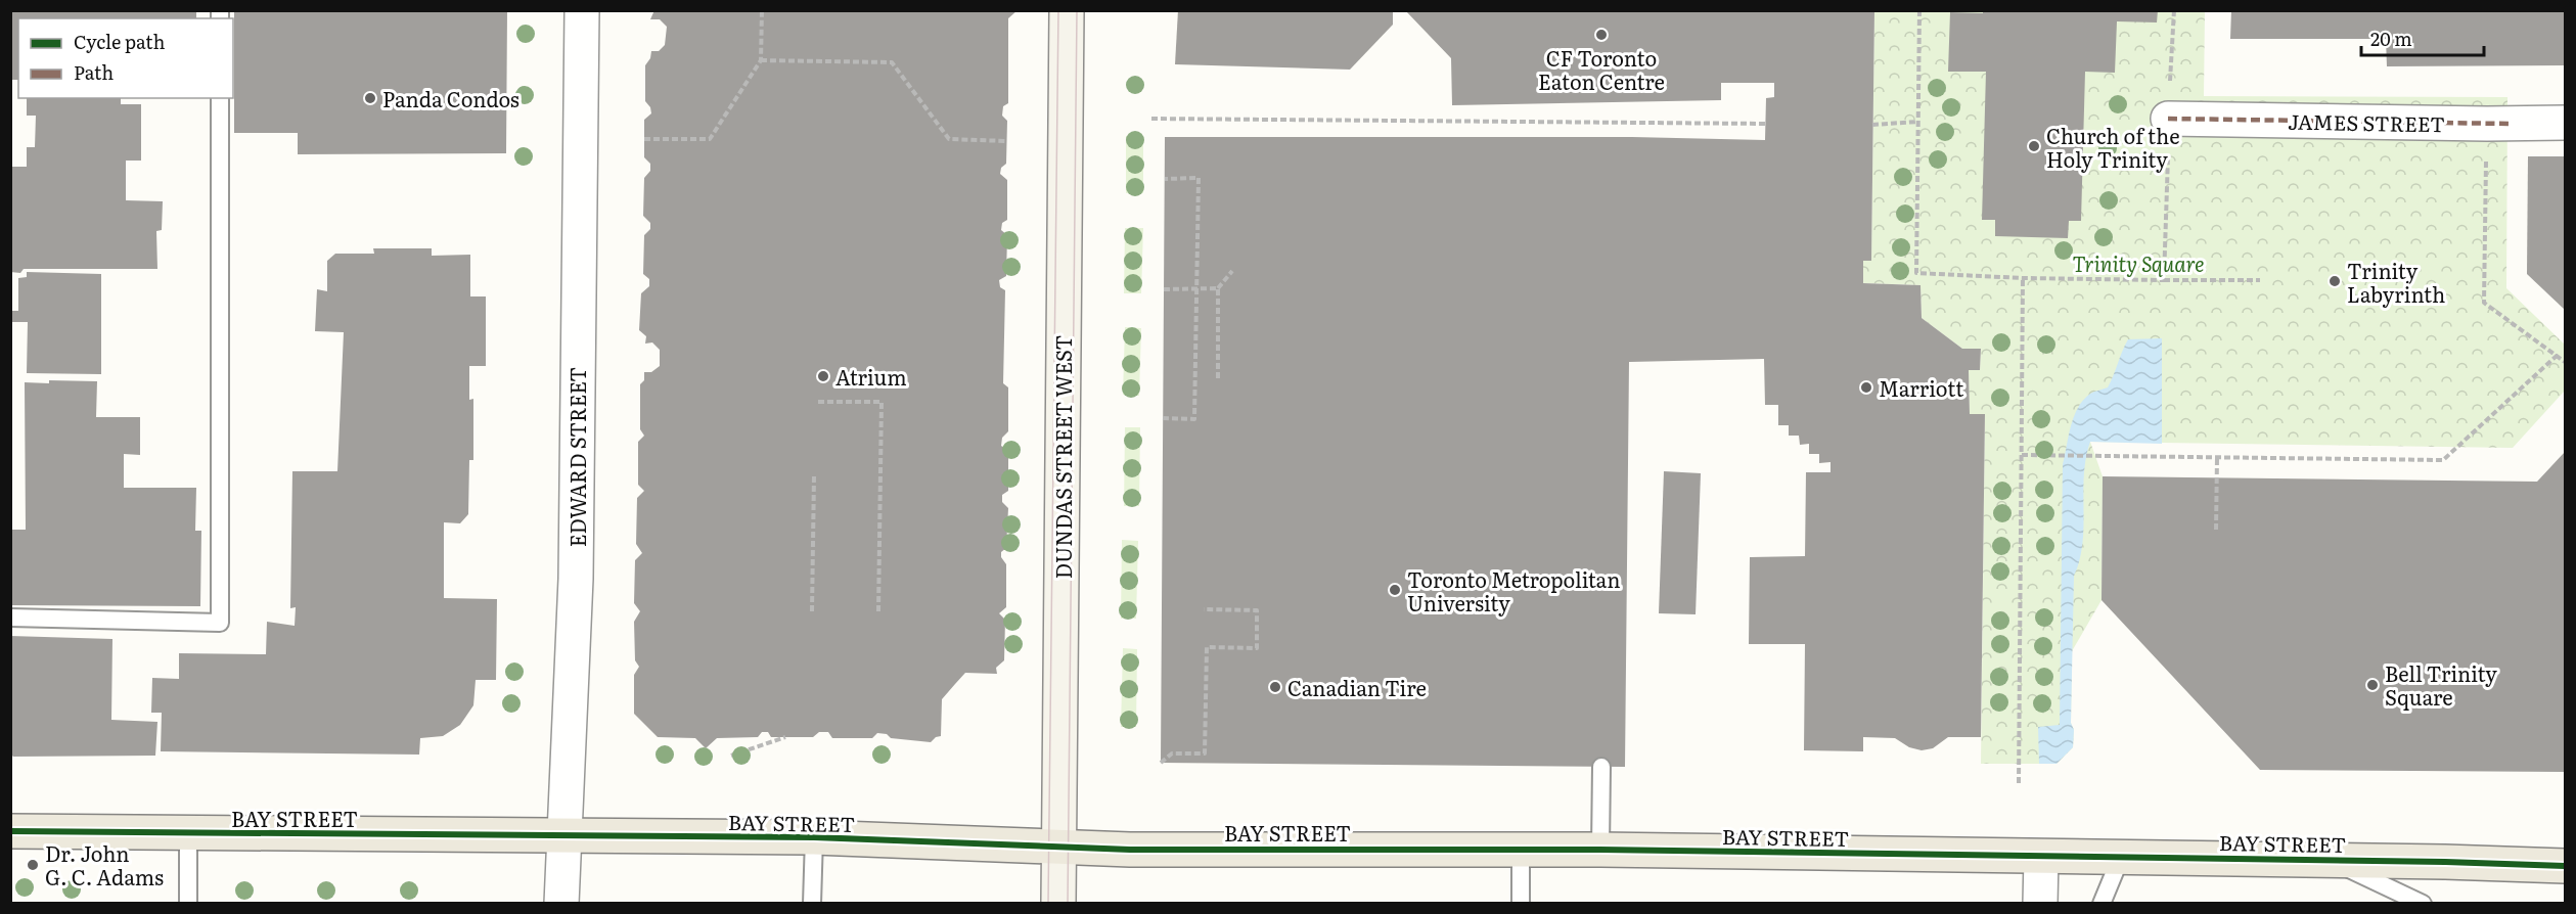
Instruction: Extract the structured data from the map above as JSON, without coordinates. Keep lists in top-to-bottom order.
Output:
{
  "streets": {
    "main road": ["DUNDAS STREET WEST", "BAY STREET"],
    "street": ["JAMES STREET", "EDWARD STREET"]
  },
  "crossings": [
    ["EDWARD STREET", "BAY STREET"],
    ["DUNDAS STREET WEST", "BAY STREET"]
  ],
  "parks": ["Trinity Square"],
  "places": [
    "CF Toronto Eaton Centre",
    "Panda Condos",
    "Church of the Holy Trinity",
    "Trinity Labyrinth",
    "Atrium",
    "Marriott",
    "Toronto Metropolitan University",
    "Bell Trinity Square",
    "Canadian Tire",
    "Dr. John G. C. Adams"
  ],
  "legend": ["Cycle path", "Path"],
  "scale_bar": "20 m"
}
